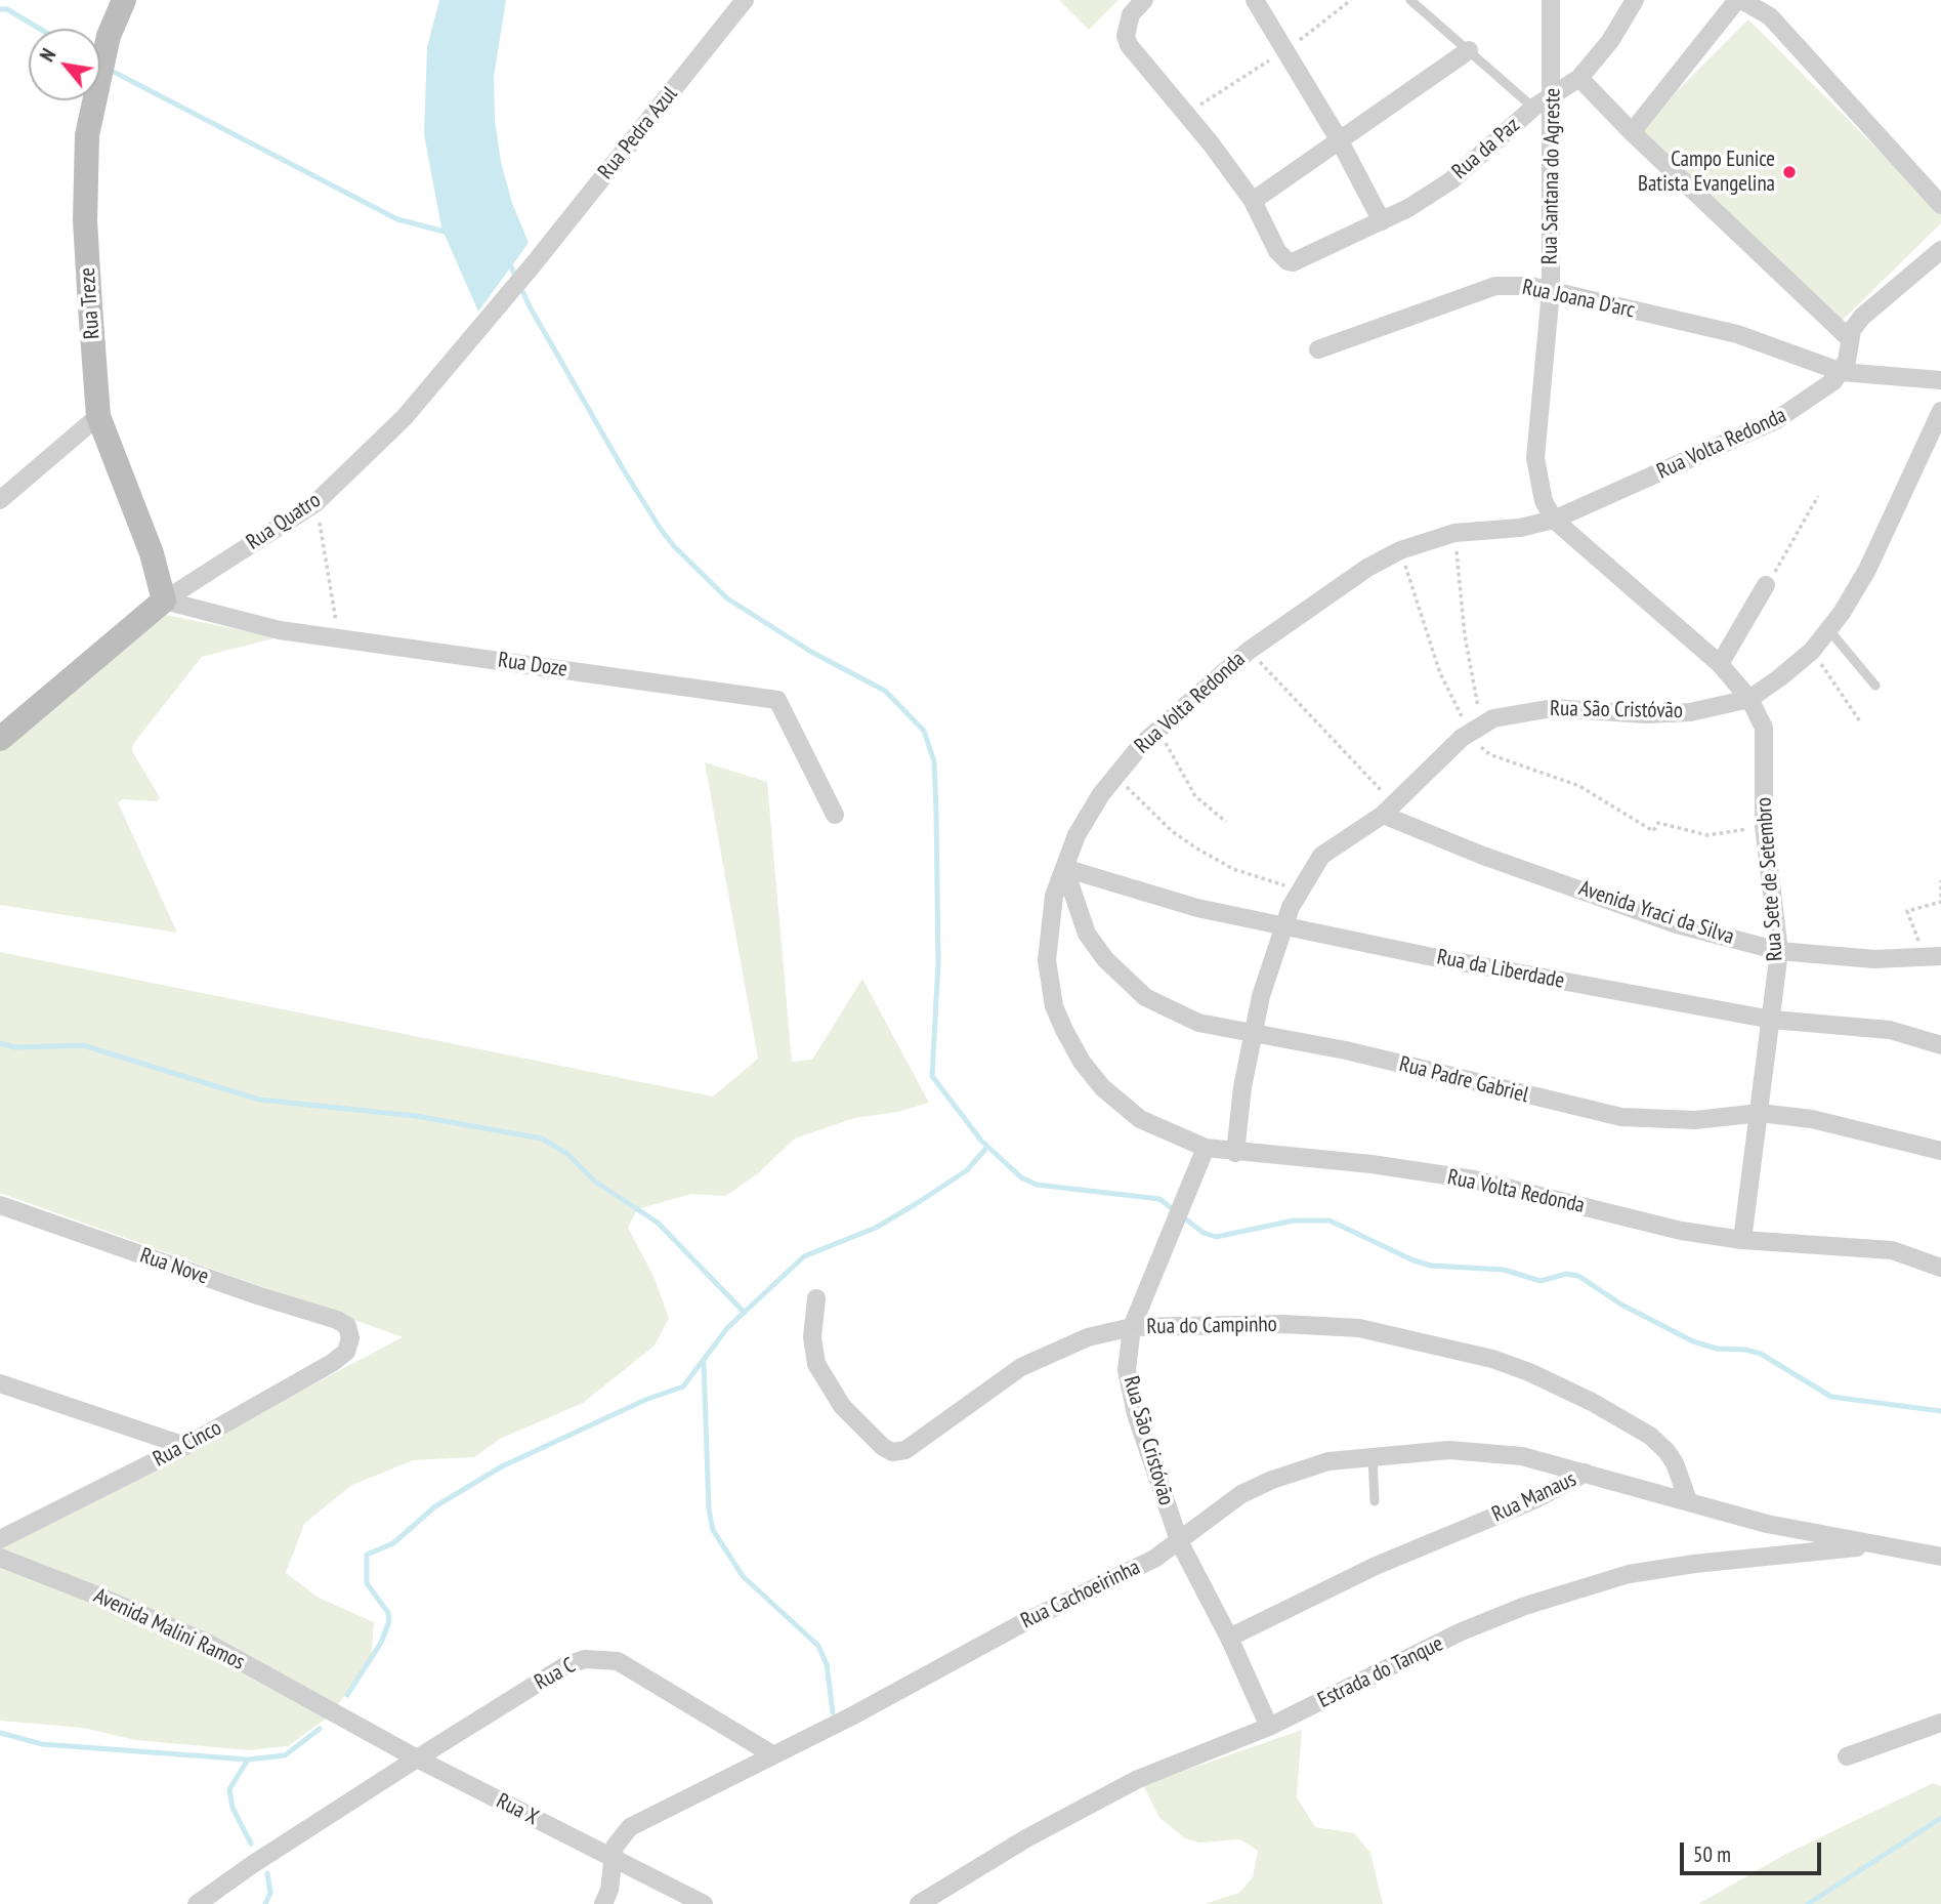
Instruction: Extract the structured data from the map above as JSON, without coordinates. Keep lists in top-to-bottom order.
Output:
{
  "streets": {
    "street": [
      "Rua Pedra Azul",
      "Rua da Paz",
      "Rua Santana do Agreste",
      "Rua Joana D'arc",
      "Rua Treze",
      "Rua Volta Redonda",
      "Rua Quatro",
      "Rua Doze",
      "Rua São Cristóvão",
      "Rua Sete de Setembro",
      "Avenida Yraci da Silva",
      "Rua da Liberdade",
      "Rua Padre Gabriel",
      "Rua Nove",
      "Rua do Campinho",
      "Rua Cinco",
      "Rua Manaus",
      "Rua Cachoeirinha",
      "Avenida Malini Ramos",
      "Estrada do Tanque",
      "Rua C",
      "Rua X"
    ]
  },
  "crossings": [
    ["Rua Pedra Azul", "Rua Quatro"],
    ["Rua da Paz", "Rua Santana do Agreste"],
    ["Rua Santana do Agreste", "Rua Joana D'arc"],
    ["Rua Santana do Agreste", "Rua Volta Redonda"],
    ["Rua Santana do Agreste", "Rua Sete de Setembro"],
    ["Rua Joana D'arc", "Rua Volta Redonda"],
    ["Rua Treze", "Rua Quatro"],
    ["Rua Treze", "Rua Doze"],
    ["Rua Volta Redonda", "Rua São Cristóvão"],
    ["Rua Volta Redonda", "Rua Sete de Setembro"],
    ["Rua Volta Redonda", "Rua da Liberdade"],
    ["Rua Volta Redonda", "Rua Padre Gabriel"],
    ["Rua Quatro", "Rua Doze"],
    ["Rua São Cristóvão", "Rua Sete de Setembro"],
    ["Rua São Cristóvão", "Avenida Yraci da Silva"],
    ["Rua São Cristóvão", "Rua da Liberdade"],
    ["Rua São Cristóvão", "Rua Padre Gabriel"],
    ["Rua São Cristóvão", "Rua do Campinho"],
    ["Rua São Cristóvão", "Rua Manaus"],
    ["Rua São Cristóvão", "Rua Cachoeirinha"],
    ["Rua São Cristóvão", "Estrada do Tanque"],
    ["Rua Sete de Setembro", "Avenida Yraci da Silva"],
    ["Rua Sete de Setembro", "Rua da Liberdade"],
    ["Rua Sete de Setembro", "Rua Padre Gabriel"],
    ["Rua da Liberdade", "Rua Padre Gabriel"],
    ["Rua Nove", "Rua Cinco"],
    ["Rua do Campinho", "Rua Manaus"],
    ["Rua Manaus", "Rua Cachoeirinha"],
    ["Rua Manaus", "Estrada do Tanque"],
    ["Rua Cachoeirinha", "Rua C"],
    ["Rua Cachoeirinha", "Rua X"],
    ["Avenida Malini Ramos", "Rua X"],
    ["Rua C", "Rua X"]
  ],
  "places": ["Campo Eunice Batista Evangelina"],
  "scale_bar": "50 m",
  "north": "top left"
}
